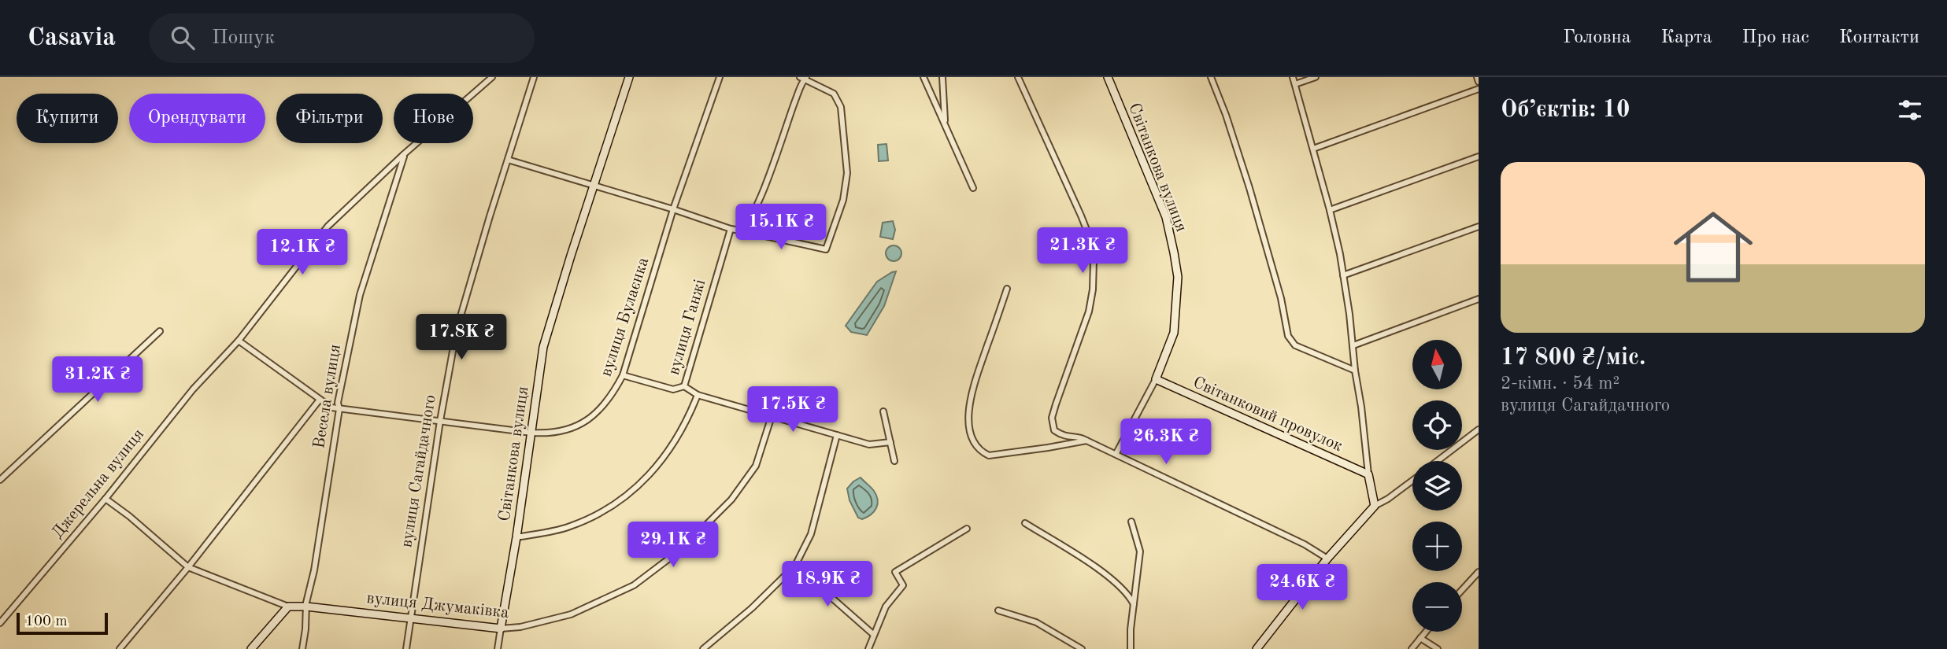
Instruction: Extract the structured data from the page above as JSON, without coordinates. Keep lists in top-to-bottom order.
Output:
{
  "streets": {
    "street": [
      "Світанкова вулиця",
      "вулиця Булаєнка",
      "вулиця Ганжі",
      "Весела вулиця",
      "Світанковий провулок",
      "вулиця Сагайдачного",
      "Джерельна вулиця",
      "вулиця Джумаківка"
    ]
  },
  "crossings": [
    ["Світанкова вулиця", "вулиця Булаєнка"],
    ["Світанкова вулиця", "вулиця Ганжі"],
    ["Світанкова вулиця", "Світанковий провулок"],
    ["Світанкова вулиця", "вулиця Джумаківка"],
    ["вулиця Булаєнка", "Весела вулиця"],
    ["вулиця Булаєнка", "вулиця Сагайдачного"],
    ["вулиця Булаєнка", "Джерельна вулиця"],
    ["Весела вулиця", "Джерельна вулиця"],
    ["Весела вулиця", "вулиця Джумаківка"],
    ["вулиця Сагайдачного", "вулиця Джумаківка"],
    ["Джерельна вулиця", "вулиця Джумаківка"]
  ],
  "scale_bar": "100 m",
  "north": "top",
  "page": {
    "header": "Casavia",
    "search": "Пошук",
    "nav": [
      "Головна",
      "Карта",
      "Про нас",
      "Контакти"
    ],
    "heading": "Об’єктів: 10",
    "chip": [
      "Купити",
      "Орендувати",
      "Фільтри",
      "Нове"
    ],
    "list": [
      {
        "name": "17 800 ₴/міс.",
        "note": "2-кімн. · 54 m² · вулиця Сагайдачного"
      }
    ],
    "price": [
      "15.1K ₴",
      "21.3K ₴",
      "12.1K ₴",
      "17.8K ₴",
      "31.2K ₴",
      "17.5K ₴",
      "26.3K ₴",
      "29.1K ₴",
      "18.9K ₴",
      "24.6K ₴"
    ],
    "map_buttons": ["+", "−"],
    "scale": "100 m"
  }
}
